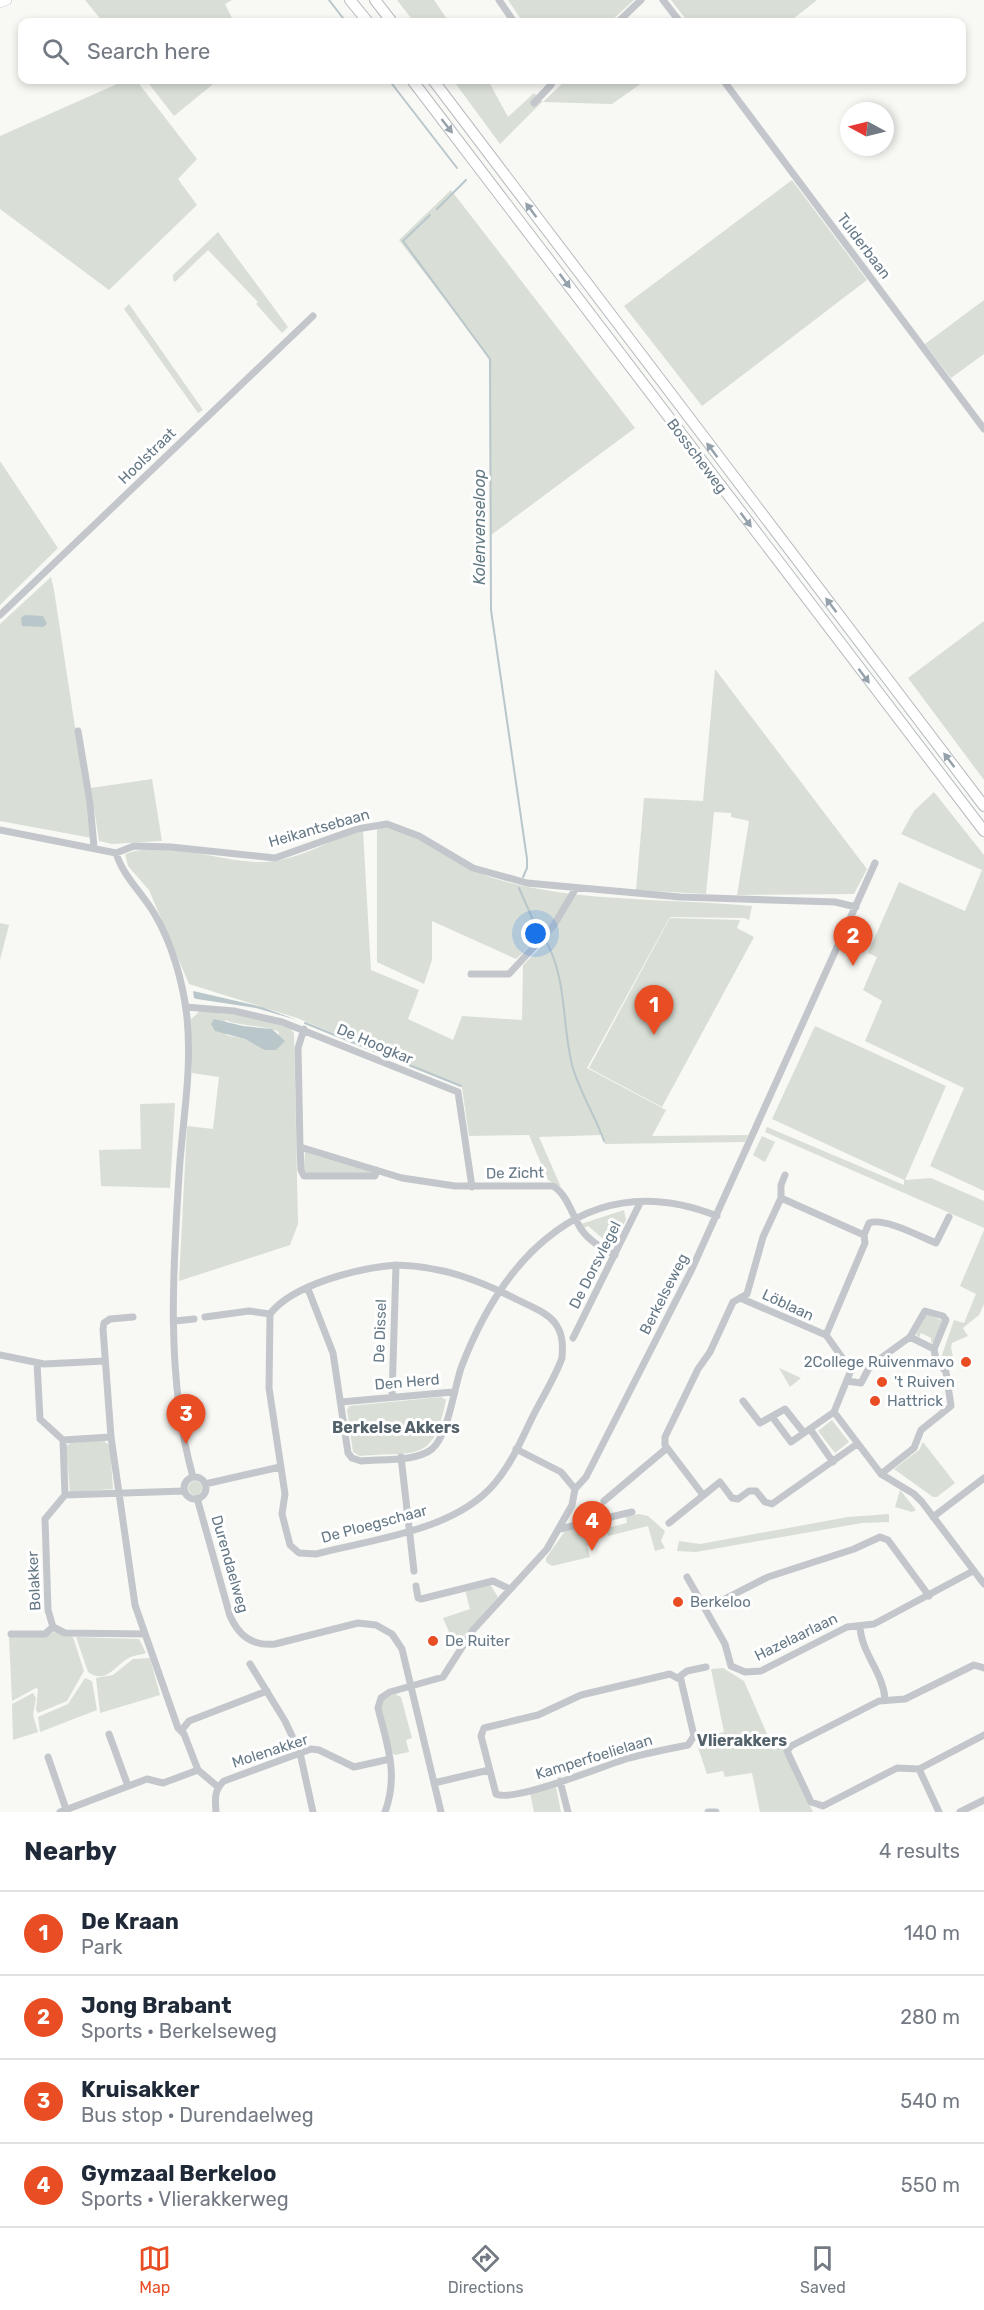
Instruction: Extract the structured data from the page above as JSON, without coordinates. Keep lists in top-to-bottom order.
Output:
{
  "streets": {
    "main road": ["Bosscheweg"],
    "street": [
      "Tulderbaan",
      "Hoolstraat",
      "Heikantsebaan",
      "De Hoogkar",
      "De Zicht",
      "De Dorsvlegel",
      "Berkelseweg",
      "Löblaan",
      "De Dissel",
      "Den Herd",
      "De Ploegschaar",
      "Durendaelweg",
      "Bolakker",
      "Hazelaarlaan",
      "Molenakker",
      "Kamperfoelielaan"
    ]
  },
  "crossings": [
    ["Heikantsebaan", "Berkelseweg"],
    ["De Hoogkar", "De Zicht"],
    ["Berkelseweg", "Durendaelweg"],
    ["Berkelseweg", "Molenakker"],
    ["De Dissel", "Den Herd"],
    ["De Dissel", "De Ploegschaar"]
  ],
  "districts": ["Berkelse Akkers", "Vlierakkers"],
  "water": ["Kolenvenseloop"],
  "places": [
    "2College Ruivenmavo",
    "'t Ruiven",
    "Hattrick",
    "Berkeloo",
    "De Ruiter"
  ],
  "north": "left",
  "page": {
    "search": "Search here",
    "pins": [
      "2",
      "1",
      "3",
      "4"
    ],
    "heading": ["Nearby", "4 results"],
    "list": [
      {
        "mark": "1",
        "name": "De Kraan",
        "note": "Park",
        "value": "140 m"
      },
      {
        "mark": "2",
        "name": "Jong Brabant",
        "note": "Sports · Berkelseweg",
        "value": "280 m"
      },
      {
        "mark": "3",
        "name": "Kruisakker",
        "note": "Bus stop · Durendaelweg",
        "value": "540 m"
      },
      {
        "mark": "4",
        "name": "Gymzaal Berkeloo",
        "note": "Sports · Vlierakkerweg",
        "value": "550 m"
      }
    ],
    "nav": ["Map", "Directions", "Saved"]
  }
}
